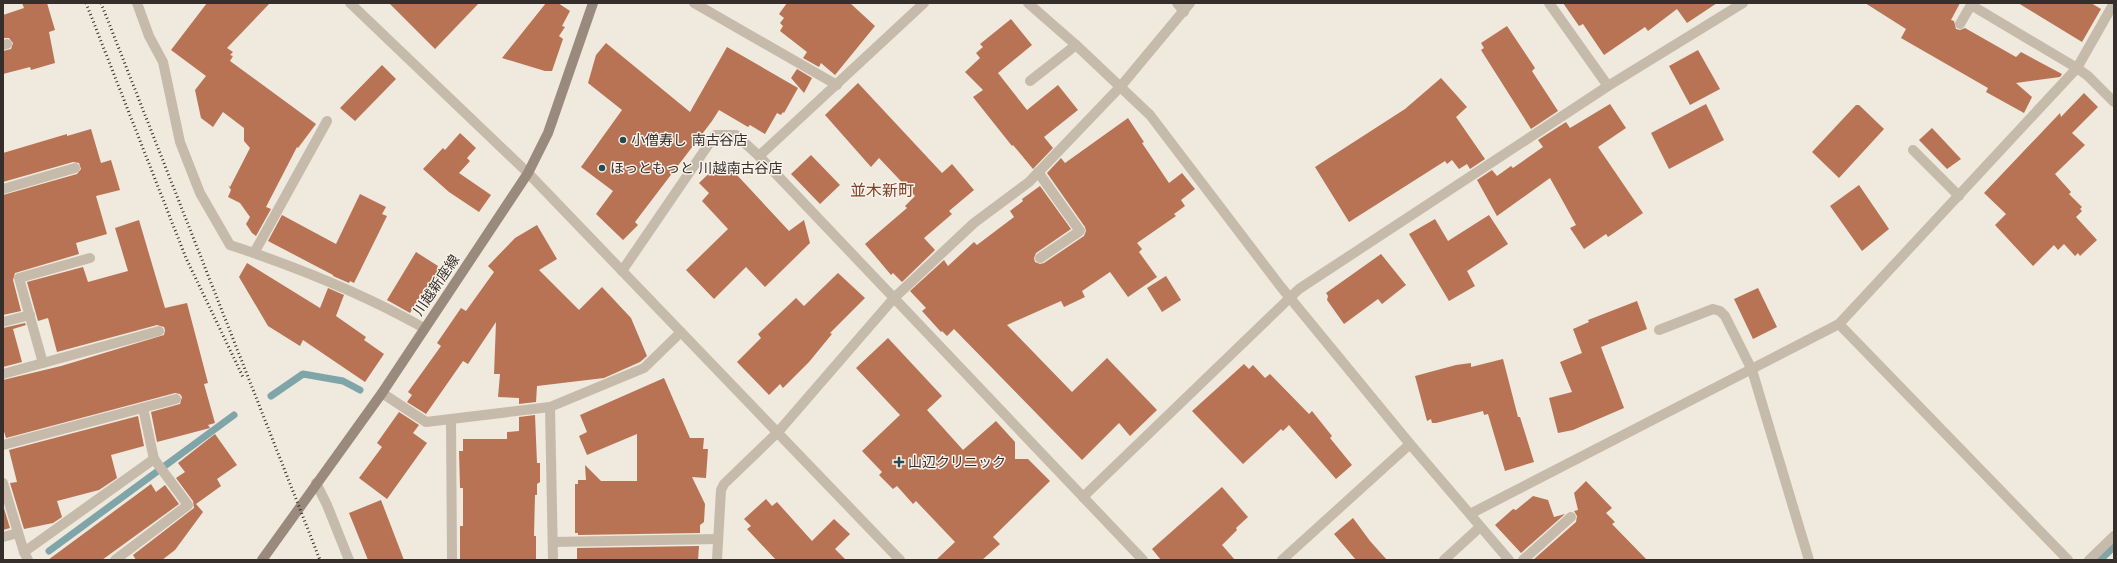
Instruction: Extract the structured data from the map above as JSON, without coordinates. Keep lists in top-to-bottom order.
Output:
{
  "streets": {
    "main road": ["川越新座線"]
  },
  "districts": ["並木新町"],
  "places": {
    "other": ["小僧寿し 南古谷店", "ほっともっと 川越南古谷店"],
    "health": ["山辺クリニック"]
  }
}
